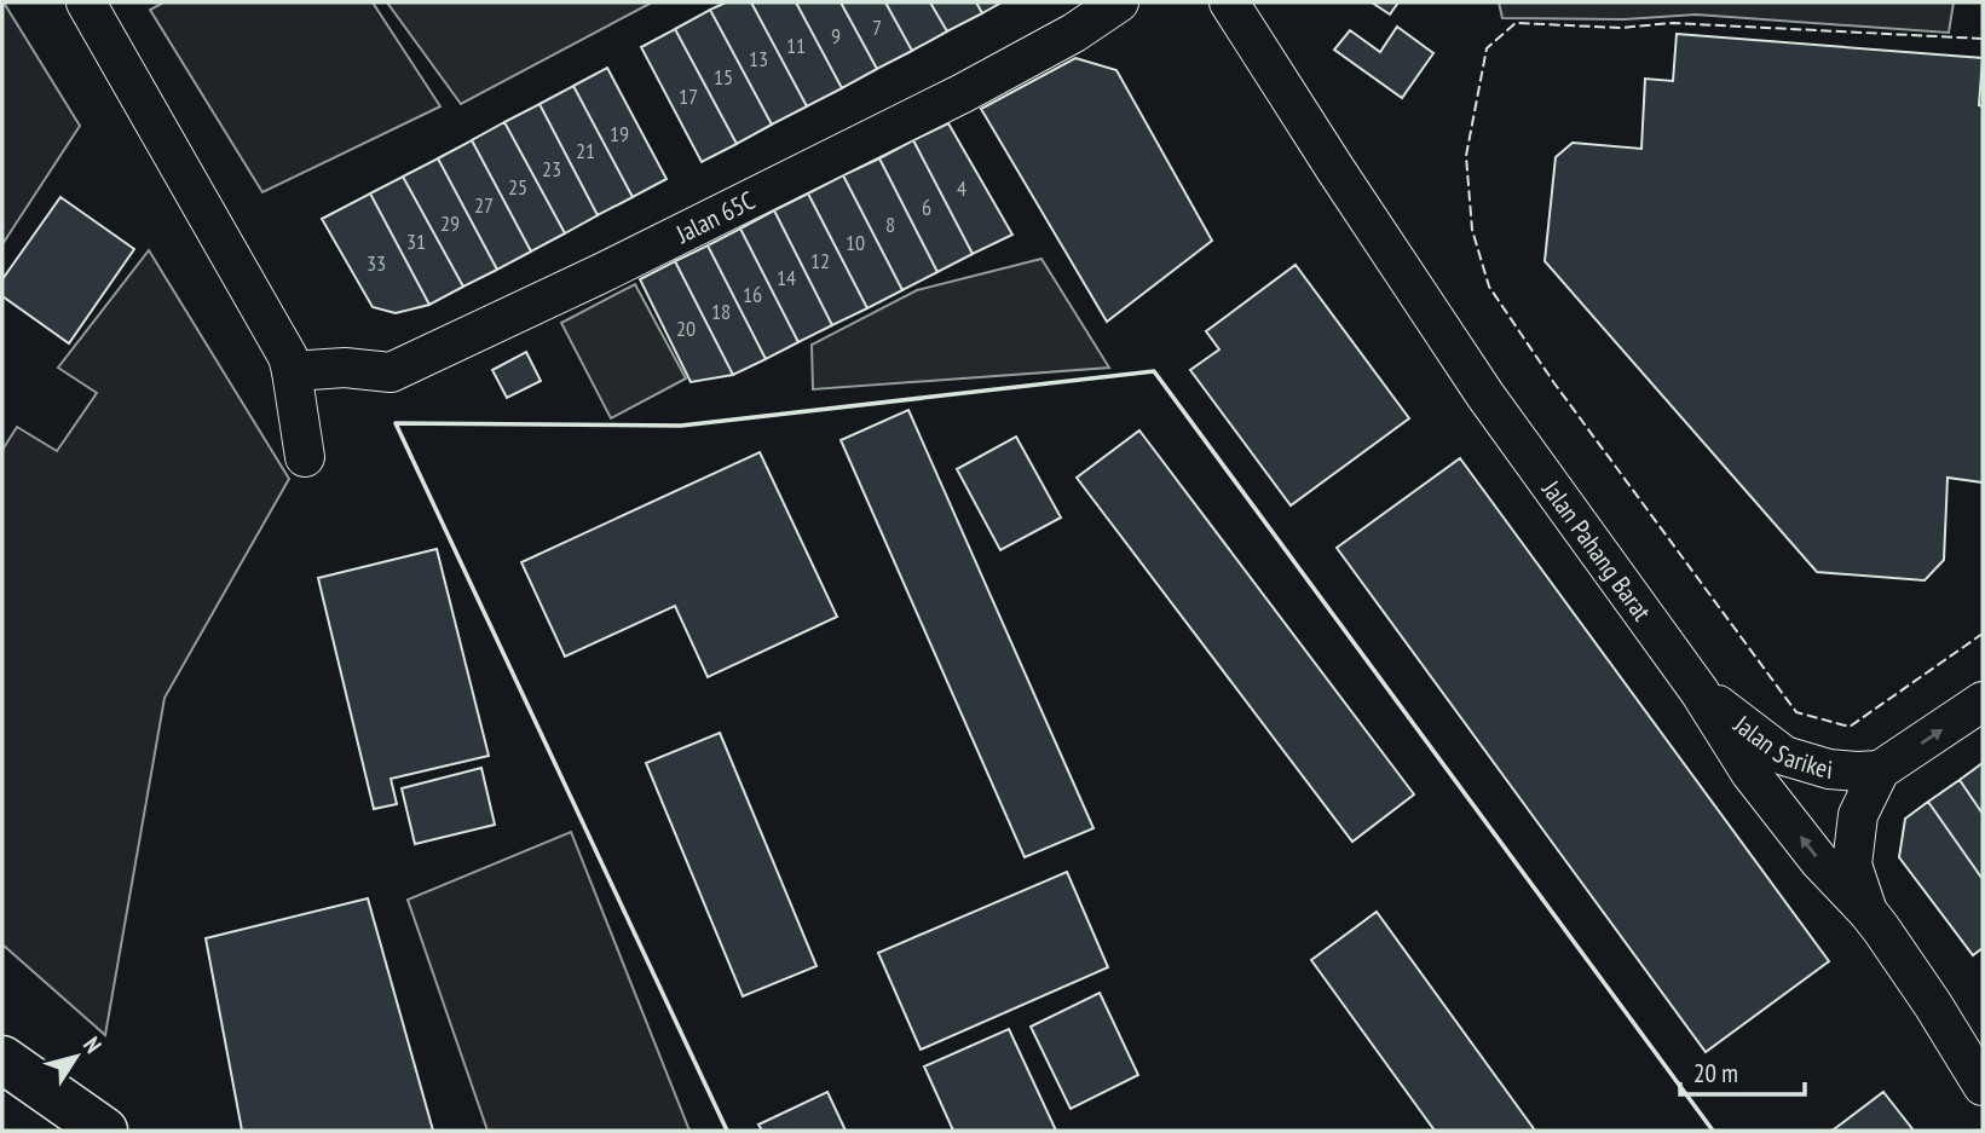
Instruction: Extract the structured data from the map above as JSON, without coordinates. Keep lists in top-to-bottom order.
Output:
{
  "streets": {
    "street": ["Jalan 65C", "Jalan Pahang Barat", "Jalan Sarikei"]
  },
  "crossings": [
    ["Jalan Pahang Barat", "Jalan Sarikei"]
  ],
  "house_numbers": [
    "7",
    "9",
    "11",
    "13",
    "15",
    "17",
    "19",
    "21",
    "23",
    "25",
    "4",
    "27",
    "6",
    "29",
    "8",
    "31",
    "10",
    "12",
    "33",
    "14",
    "16",
    "18",
    "20"
  ],
  "scale_bar": "20 m",
  "north": "top right"
}
